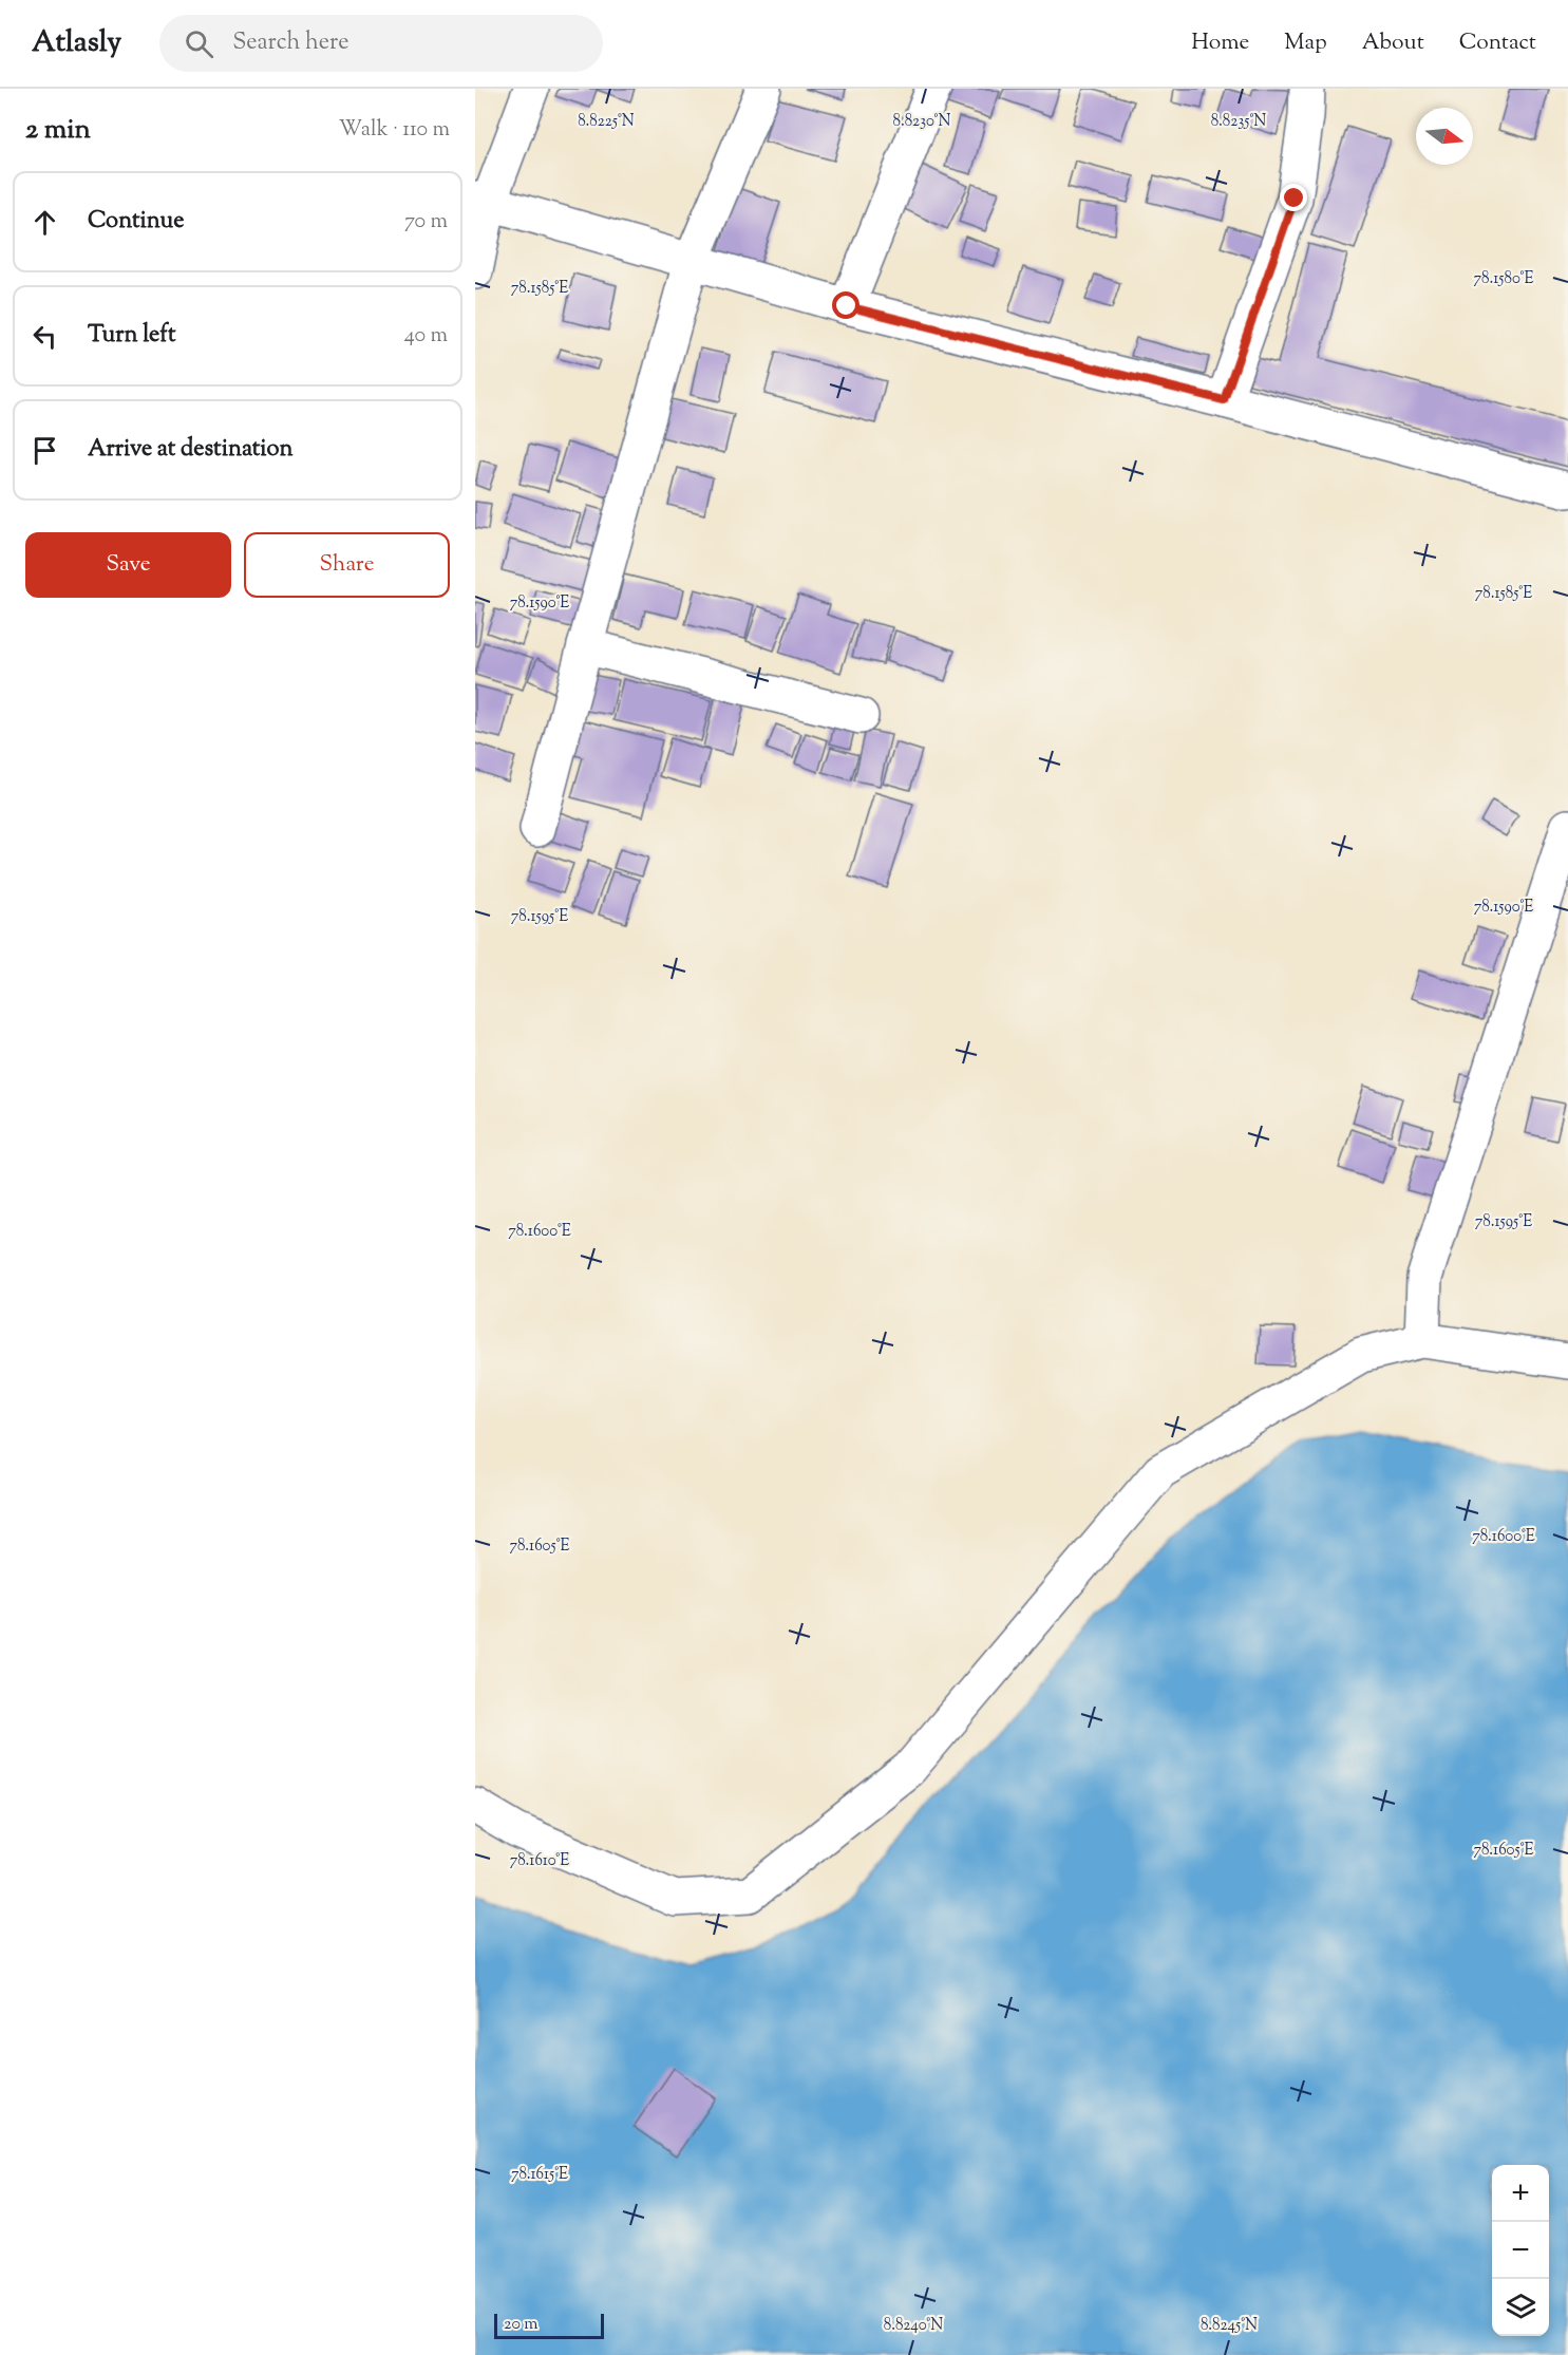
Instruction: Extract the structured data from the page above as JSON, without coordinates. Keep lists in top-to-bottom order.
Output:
{
  "scale_bar": "20 m",
  "north": "right",
  "page": {
    "header": "Atlasly",
    "search": "Search here",
    "nav": [
      "Home",
      "Map",
      "About",
      "Contact"
    ],
    "heading": ["2 min", "Walk · 110 m"],
    "list": [
      ["Continue", "70 m"],
      ["Turn left", "40 m"],
      "Arrive at destination"
    ],
    "buttons": ["Save", "Share"],
    "map_buttons": ["+", "−"],
    "scale": "20 m"
  },
  "coordinates": [
    "8.8225°N",
    "8.8230°N",
    "8.8235°N",
    "78.1580°E",
    "78.1585°E",
    "78.1590°E",
    "78.1595°E",
    "78.1600°E",
    "78.1605°E",
    "78.1610°E",
    "78.1615°E",
    "8.8240°N",
    "8.8245°N"
  ]
}
